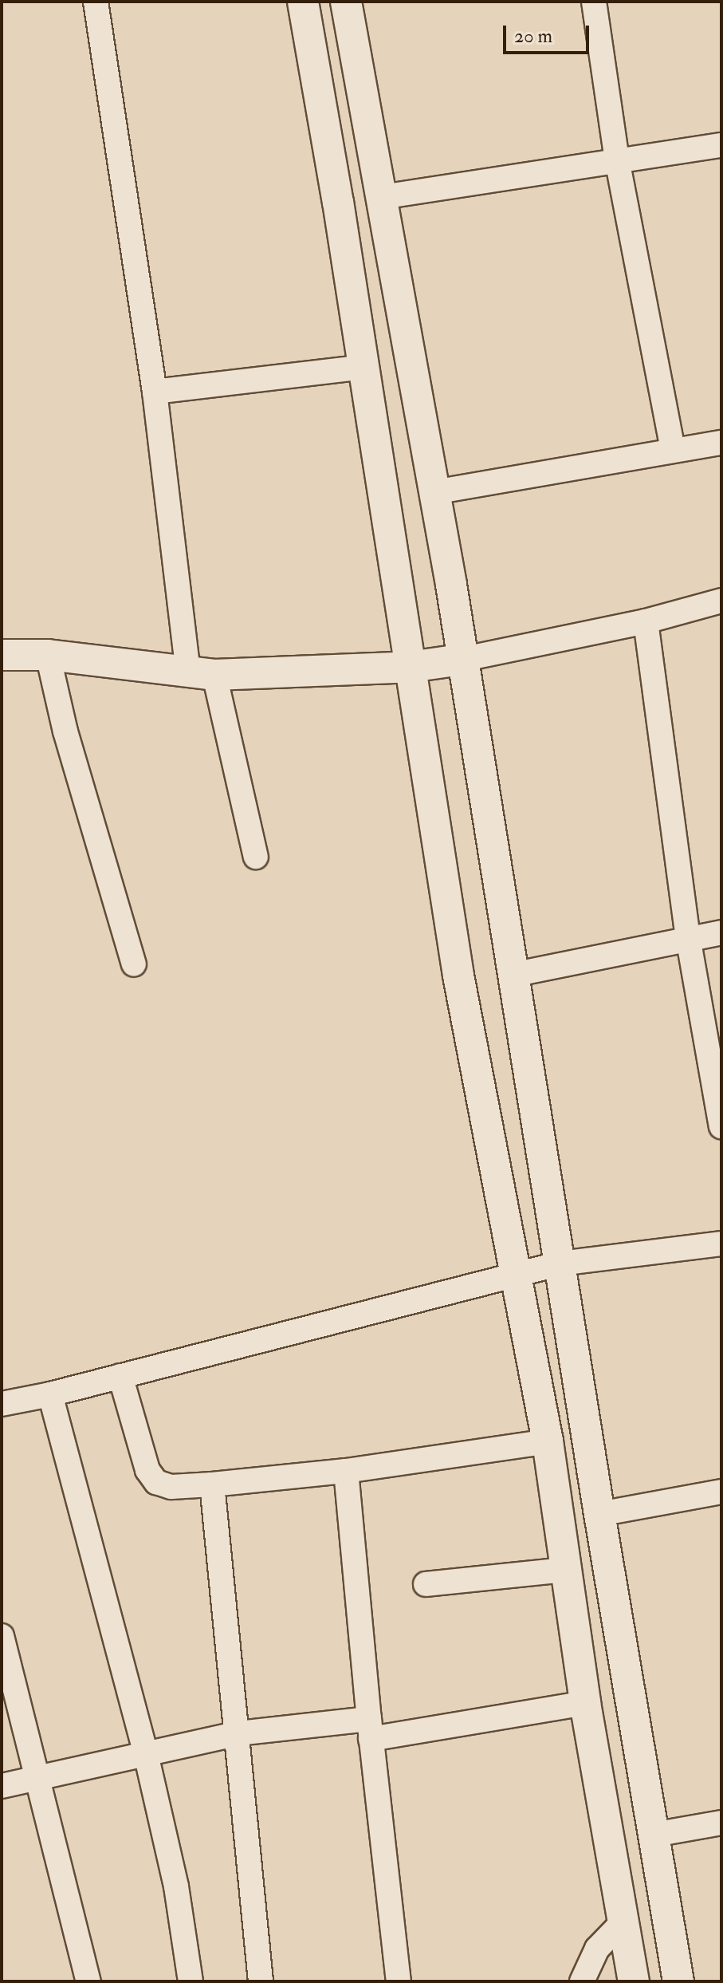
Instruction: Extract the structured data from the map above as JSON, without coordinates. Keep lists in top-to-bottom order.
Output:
{
  "scale_bar": "20 m"
}
